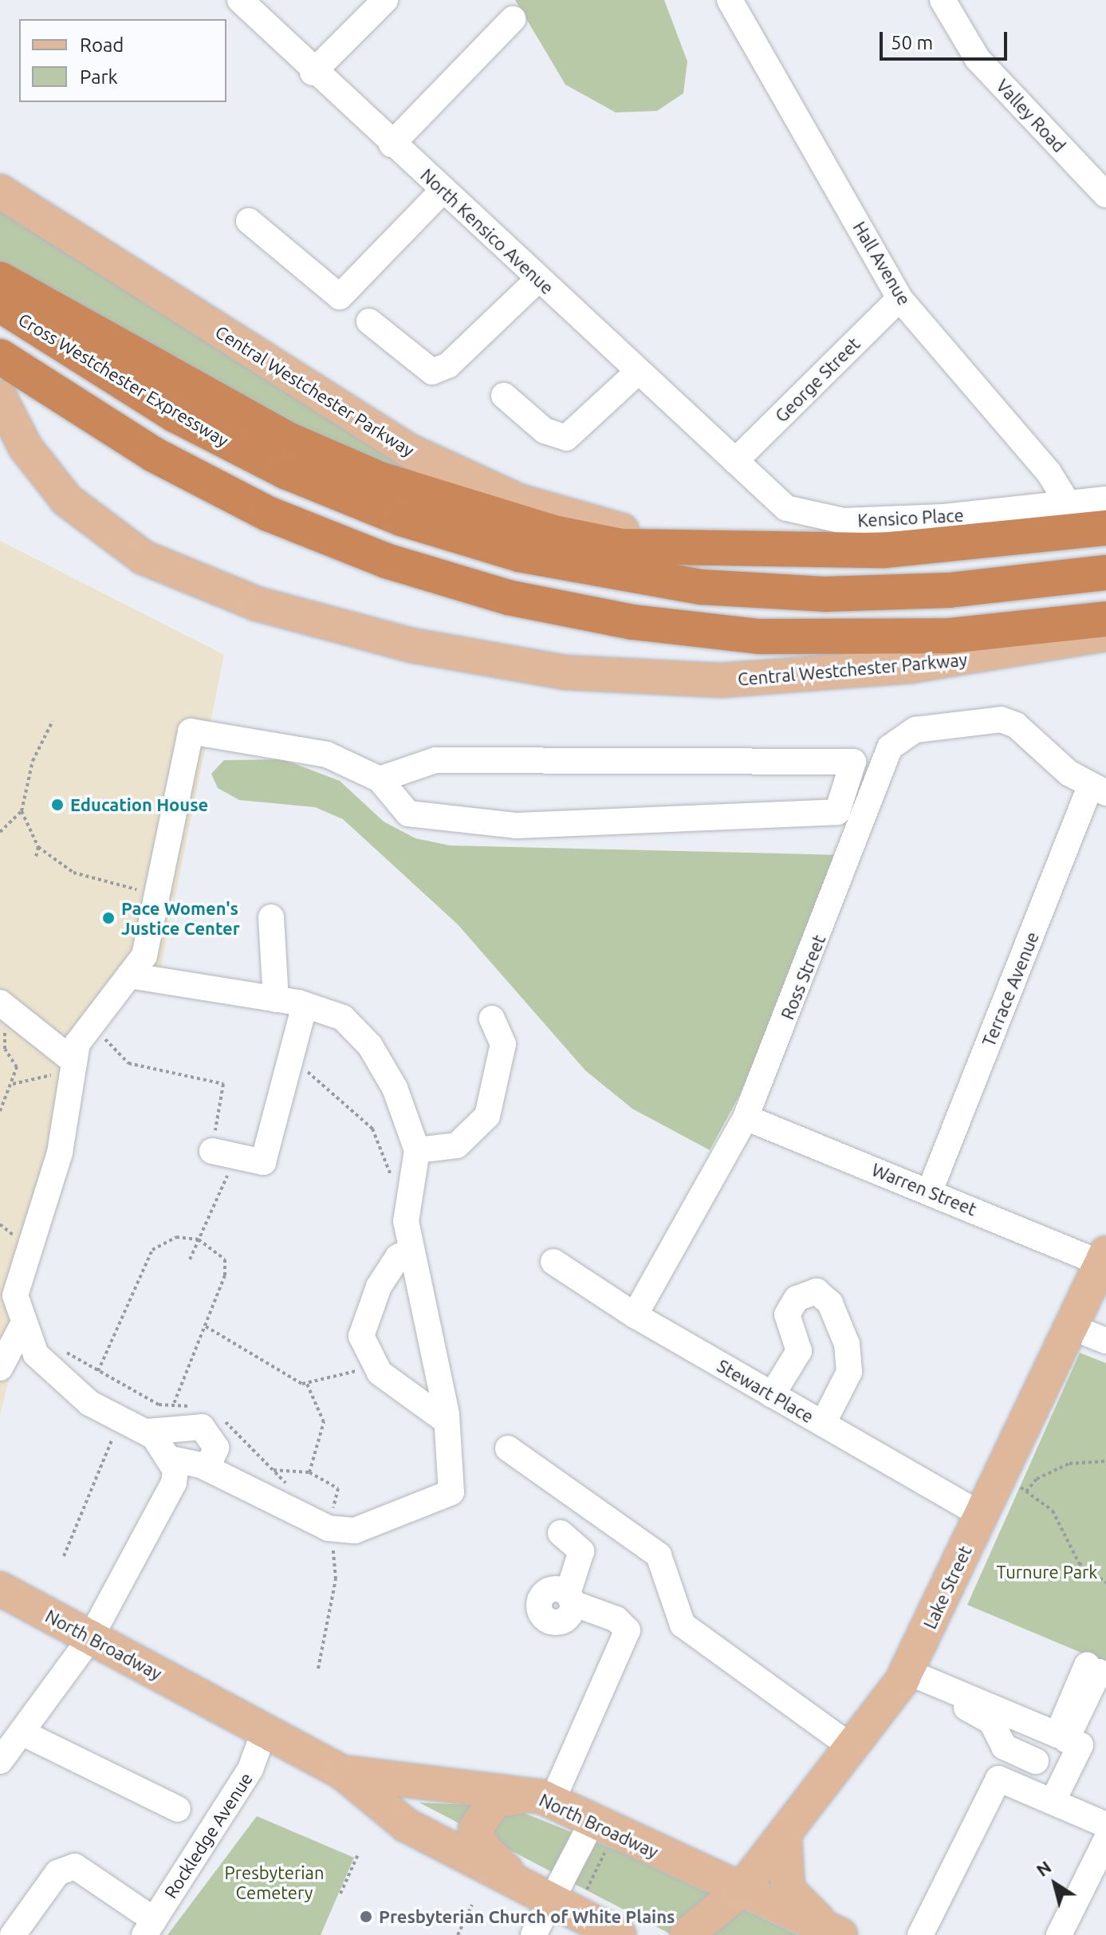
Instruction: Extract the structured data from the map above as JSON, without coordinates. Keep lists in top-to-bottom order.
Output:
{
  "streets": {
    "highway": ["Cross Westchester Expressway"],
    "main road": ["Central Westchester Parkway", "Lake Street", "North Broadway"],
    "street": [
      "Valley Road",
      "North Kensico Avenue",
      "Hall Avenue",
      "George Street",
      "Kensico Place",
      "Ross Street",
      "Terrace Avenue",
      "Warren Street",
      "Stewart Place",
      "Rockledge Avenue"
    ]
  },
  "crossings": [
    ["North Kensico Avenue", "George Street"],
    ["North Kensico Avenue", "Kensico Place"],
    ["Hall Avenue", "George Street"],
    ["Hall Avenue", "Kensico Place"],
    ["George Street", "Kensico Place"],
    ["Ross Street", "Terrace Avenue"],
    ["Ross Street", "Warren Street"],
    ["Ross Street", "Stewart Place"],
    ["Terrace Avenue", "Warren Street"],
    ["Warren Street", "Lake Street"],
    ["Stewart Place", "Lake Street"],
    ["Lake Street", "North Broadway"],
    ["North Broadway", "Rockledge Avenue"]
  ],
  "parks": ["Turnure Park", "Presbyterian Cemetery"],
  "places": ["Education House", "Pace Women's Justice Center", "Presbyterian Church of White Plains"],
  "legend": ["Road", "Park"],
  "scale_bar": "50 m",
  "north": "top left"
}
